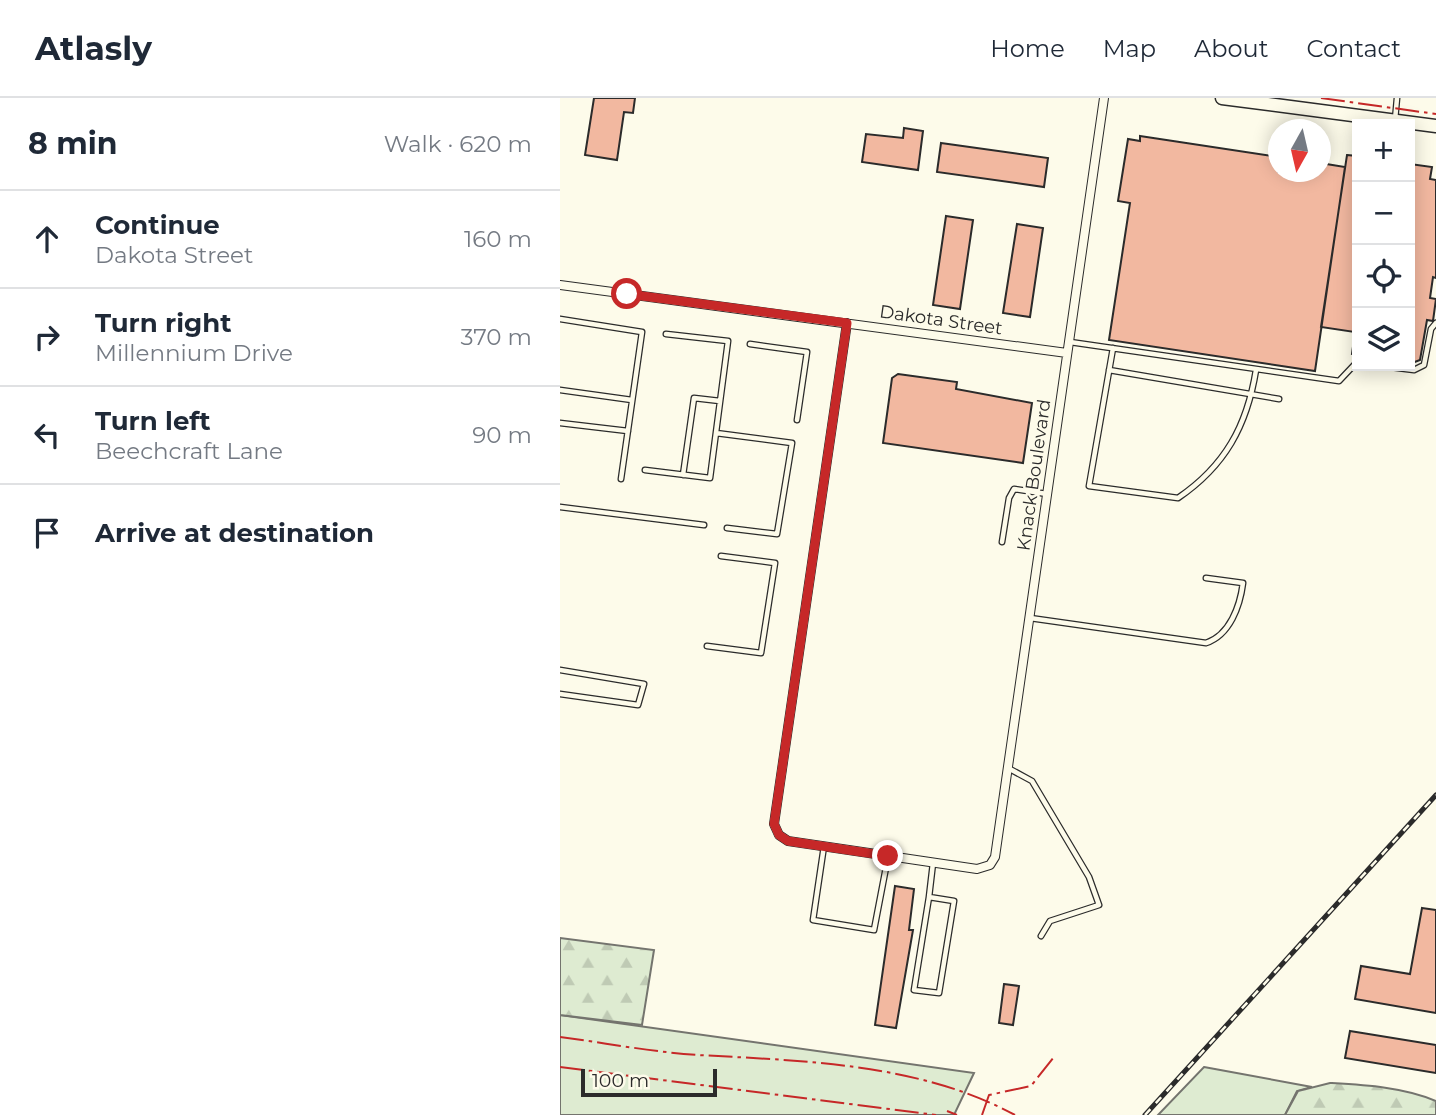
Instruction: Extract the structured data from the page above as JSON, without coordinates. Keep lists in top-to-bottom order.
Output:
{
  "streets": {
    "street": ["Dakota Street", "Knack Boulevard"]
  },
  "crossings": [
    ["Dakota Street", "Knack Boulevard"]
  ],
  "scale_bar": "100 m",
  "north": "bottom",
  "page": {
    "header": "Atlasly",
    "nav": [
      "Home",
      "Map",
      "About",
      "Contact"
    ],
    "heading": ["8 min", "Walk · 620 m"],
    "map_buttons": ["+", "−"],
    "list": [
      ["Continue", "Dakota Street", "160 m"],
      ["Turn right", "Millennium Drive", "370 m"],
      ["Turn left", "Beechcraft Lane", "90 m"],
      "Arrive at destination"
    ],
    "scale": "100 m"
  }
}
